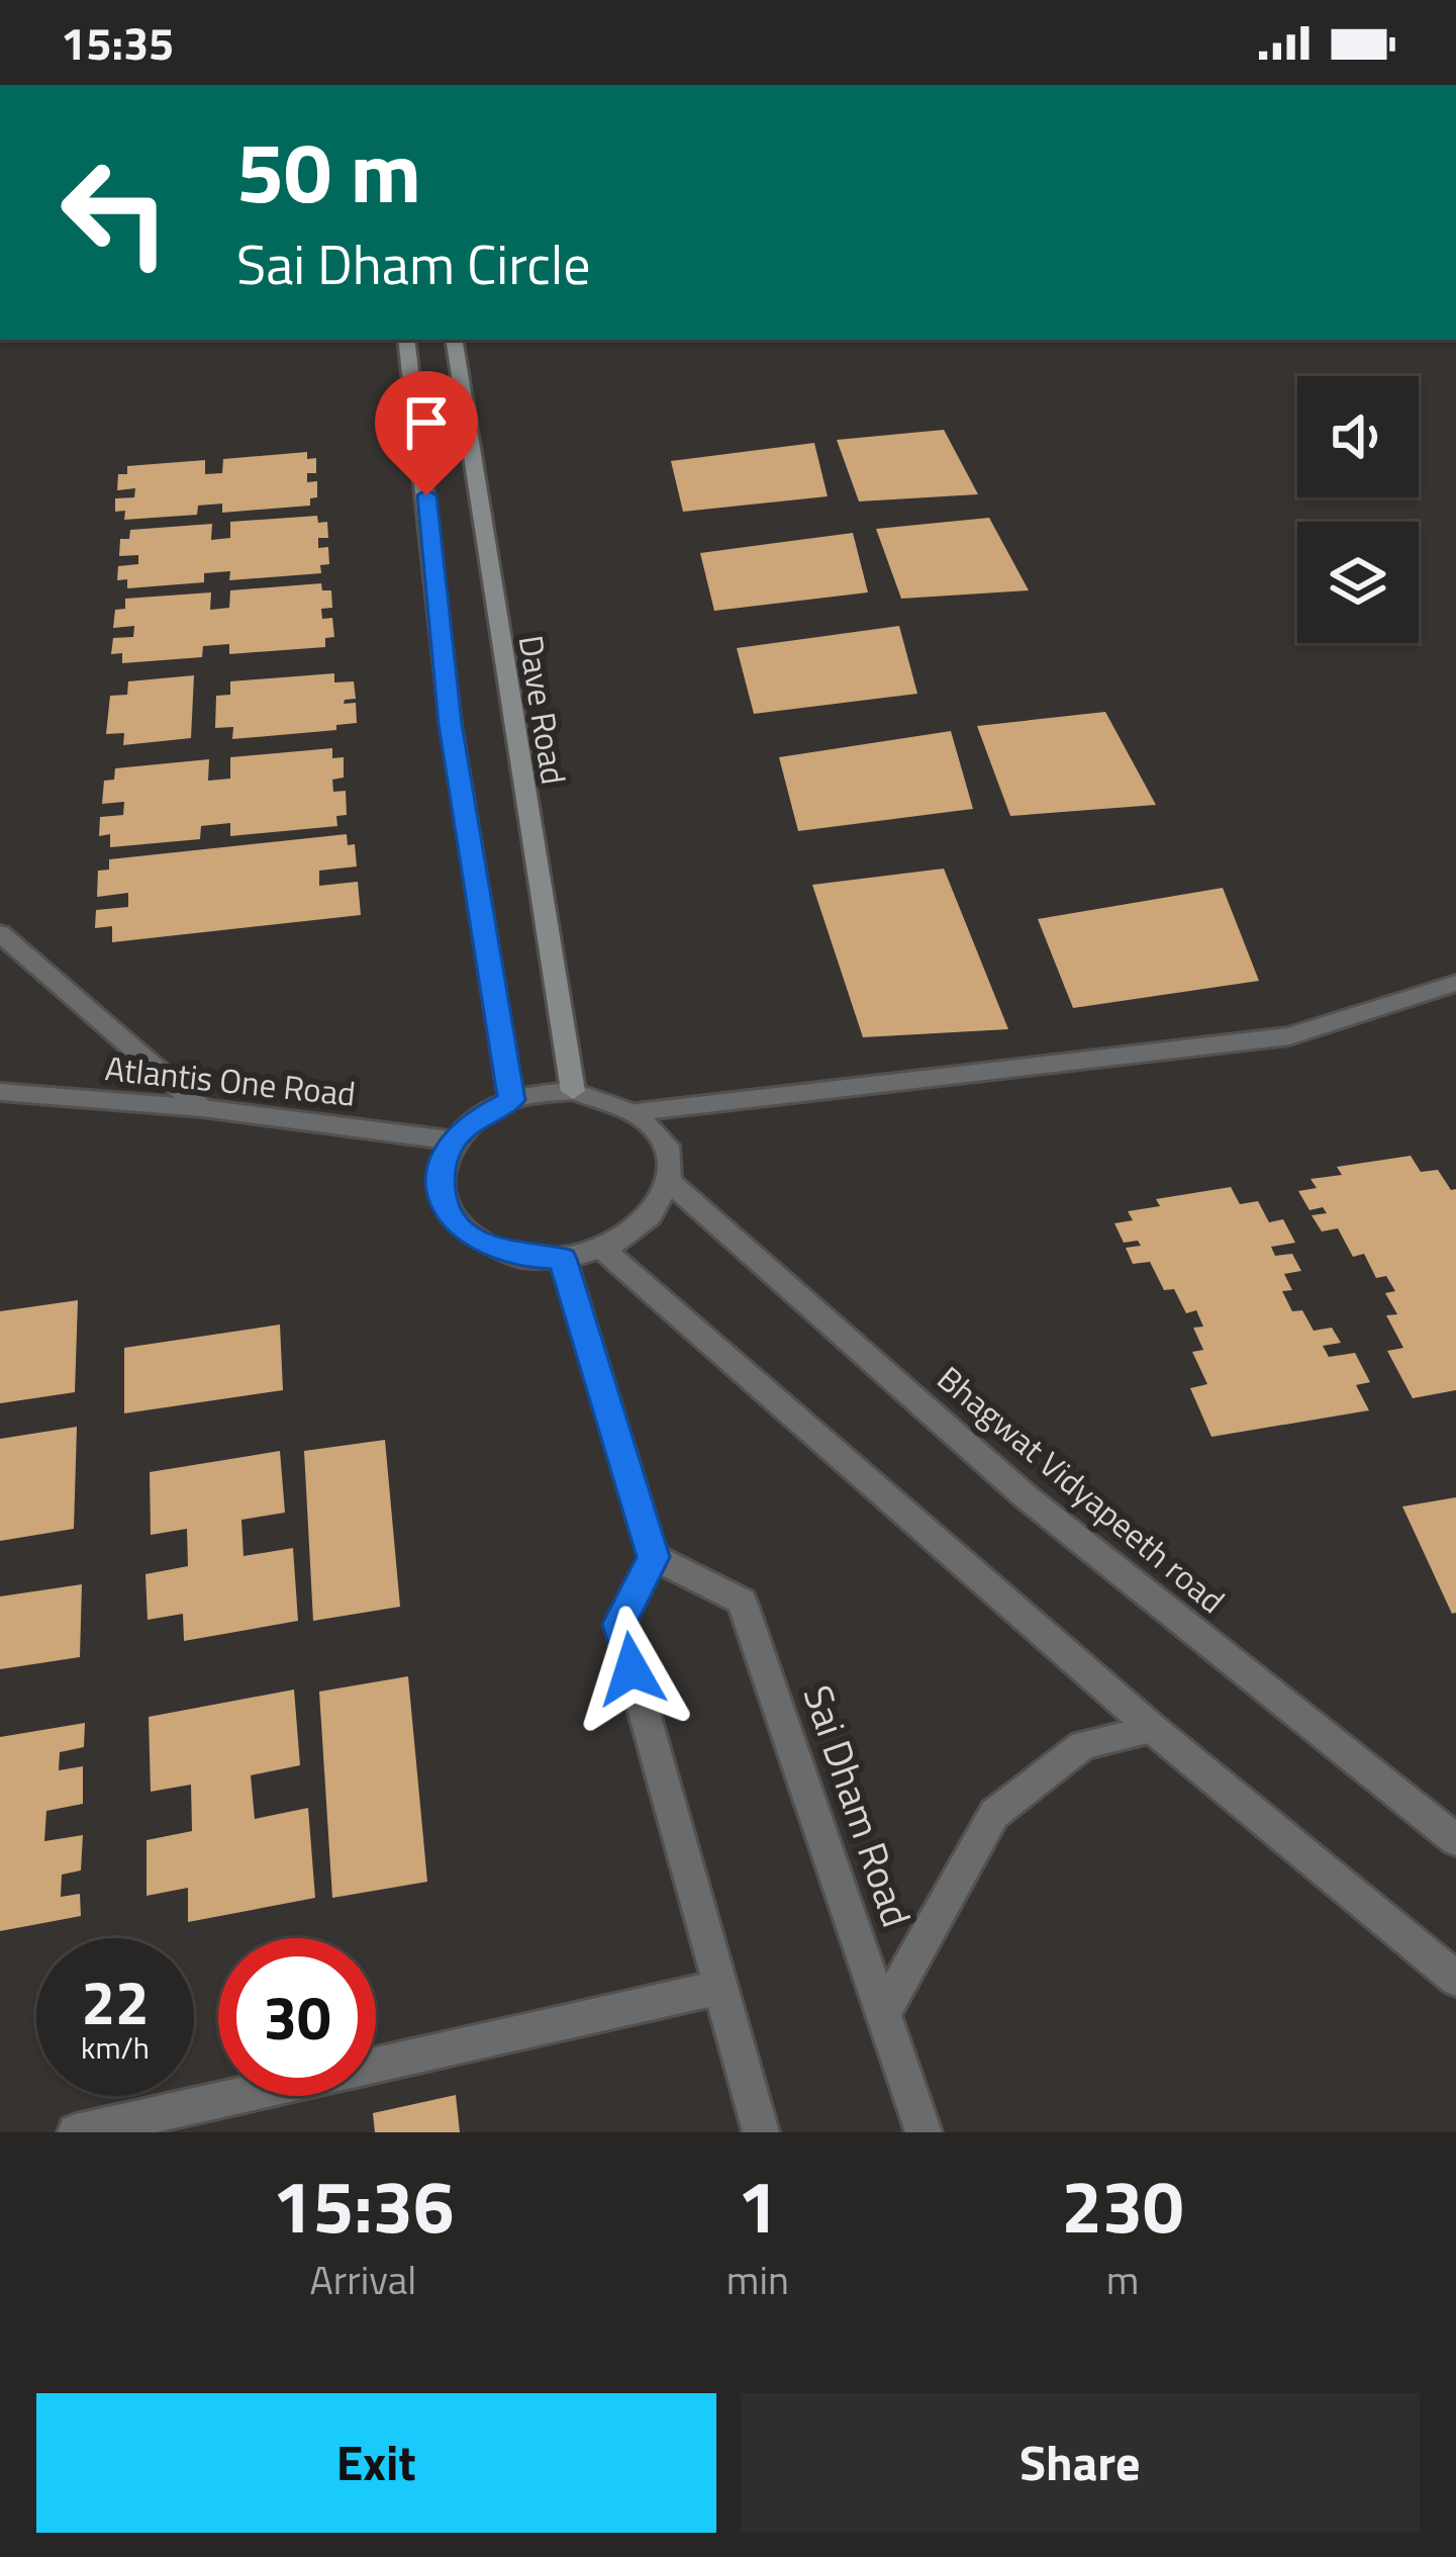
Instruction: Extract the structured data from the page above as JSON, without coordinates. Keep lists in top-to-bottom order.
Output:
{
  "streets": {
    "main road": ["Dave Road"],
    "street": ["Atlantis One Road", "Bhagwat Vidyapeeth road", "Sai Dham Road"]
  },
  "crossings": [
    ["Dave Road", "Atlantis One Road"],
    ["Dave Road", "Bhagwat Vidyapeeth road"],
    ["Atlantis One Road", "Bhagwat Vidyapeeth road"]
  ],
  "page": {
    "status": "15:35",
    "turn": ["50 m", "Sai Dham Circle"],
    "speed": "22 km/h",
    "limit": "30",
    "eta": [
      "15:36",
      "Arrival",
      "1",
      "min",
      "230",
      "m"
    ],
    "buttons": ["Exit", "Share"]
  }
}
